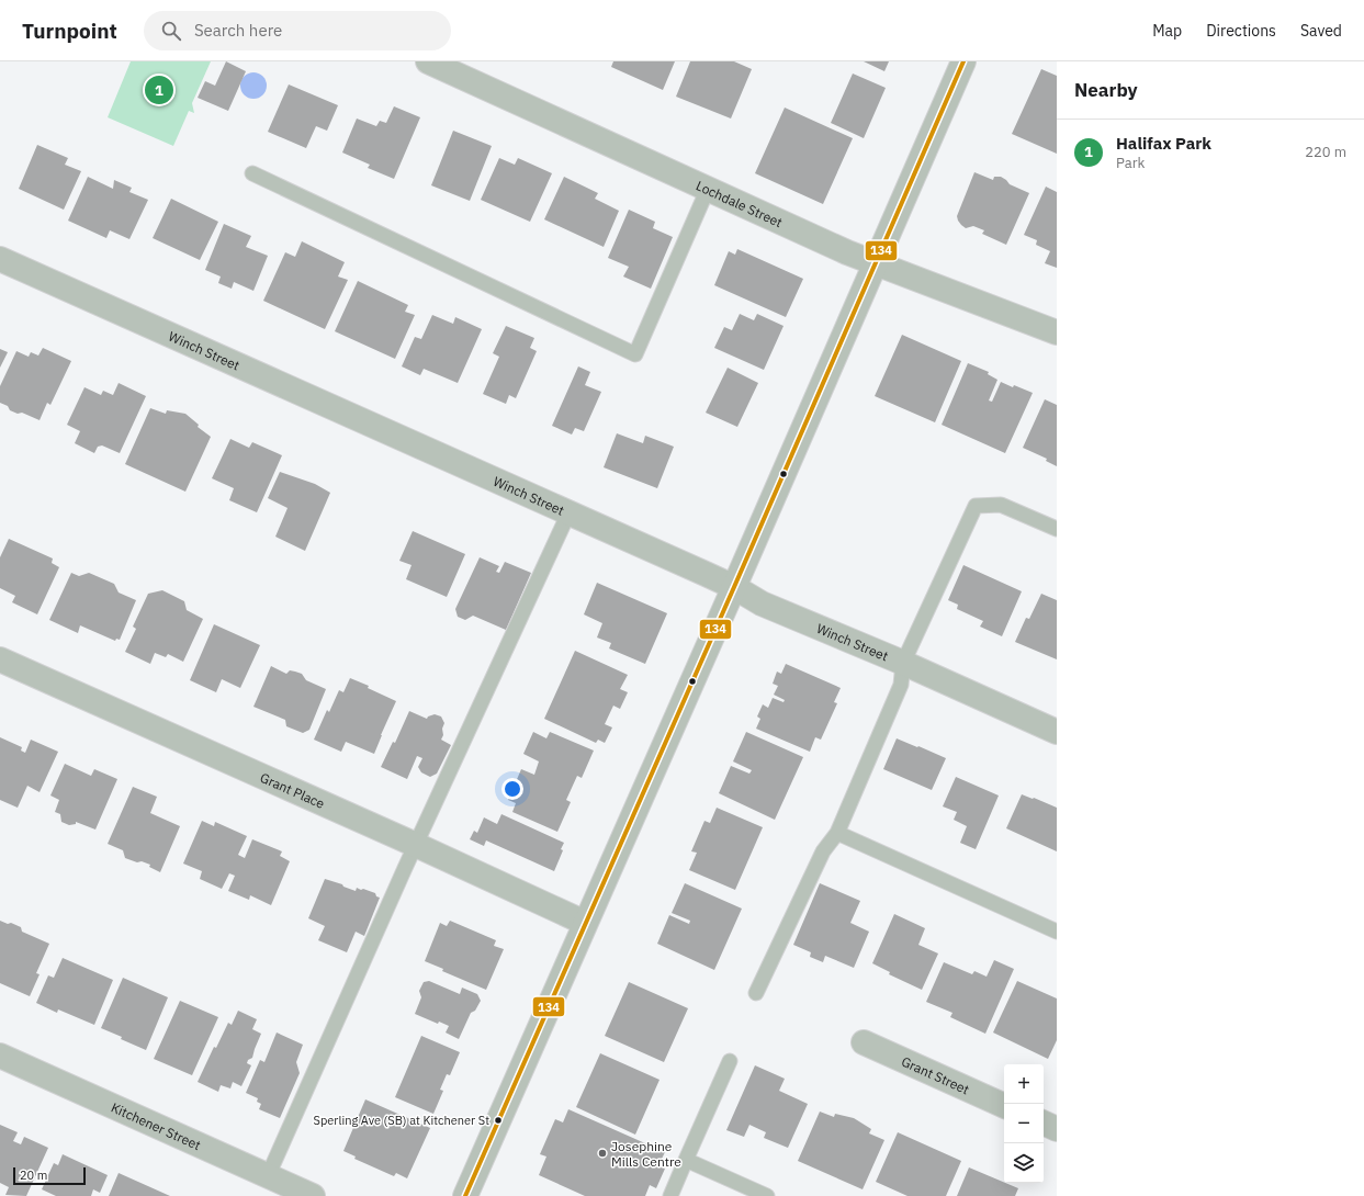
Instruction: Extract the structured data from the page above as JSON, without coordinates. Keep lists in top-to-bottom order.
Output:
{
  "streets": {
    "street": [
      "Lochdale Street",
      "Winch Street",
      "Grant Place",
      "Grant Street",
      "Kitchener Street"
    ]
  },
  "places": ["Sperling Ave (SB) at Kitchener St", "Josephine Mills Centre"],
  "lines": ["transit line 134"],
  "scale_bar": "20 m",
  "page": {
    "header": "Turnpoint",
    "search": "Search here",
    "nav": ["Map", "Directions", "Saved"],
    "heading": "Nearby",
    "pins": "1",
    "list": [
      {
        "mark": "1",
        "name": "Halifax Park",
        "note": "Park",
        "value": "220 m"
      }
    ],
    "map_buttons": ["+", "−"],
    "scale": "20 m"
  }
}
